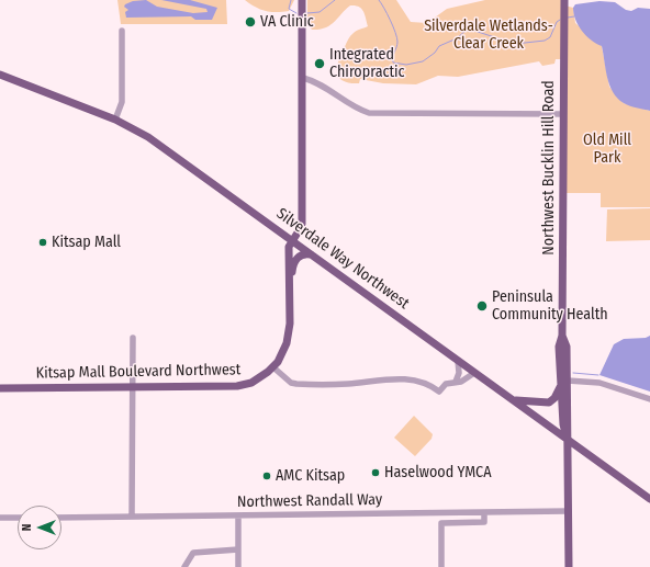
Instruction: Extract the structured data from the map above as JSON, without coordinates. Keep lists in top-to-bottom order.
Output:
{
  "streets": {
    "main road": ["Northwest Bucklin Hill Road", "Silverdale Way Northwest", "Kitsap Mall Boulevard Northwest"],
    "street": ["Northwest Randall Way"]
  },
  "crossings": [
    ["Northwest Bucklin Hill Road", "Silverdale Way Northwest"],
    ["Northwest Bucklin Hill Road", "Northwest Randall Way"],
    ["Silverdale Way Northwest", "Kitsap Mall Boulevard Northwest"]
  ],
  "parks": ["Silverdale Wetlands- Clear Creek", "Old Mill Park"],
  "places": [
    "VA Clinic",
    "Integrated Chiropractic",
    "Kitsap Mall",
    "Peninsula Community Health",
    "Haselwood YMCA",
    "AMC Kitsap"
  ],
  "north": "left"
}
